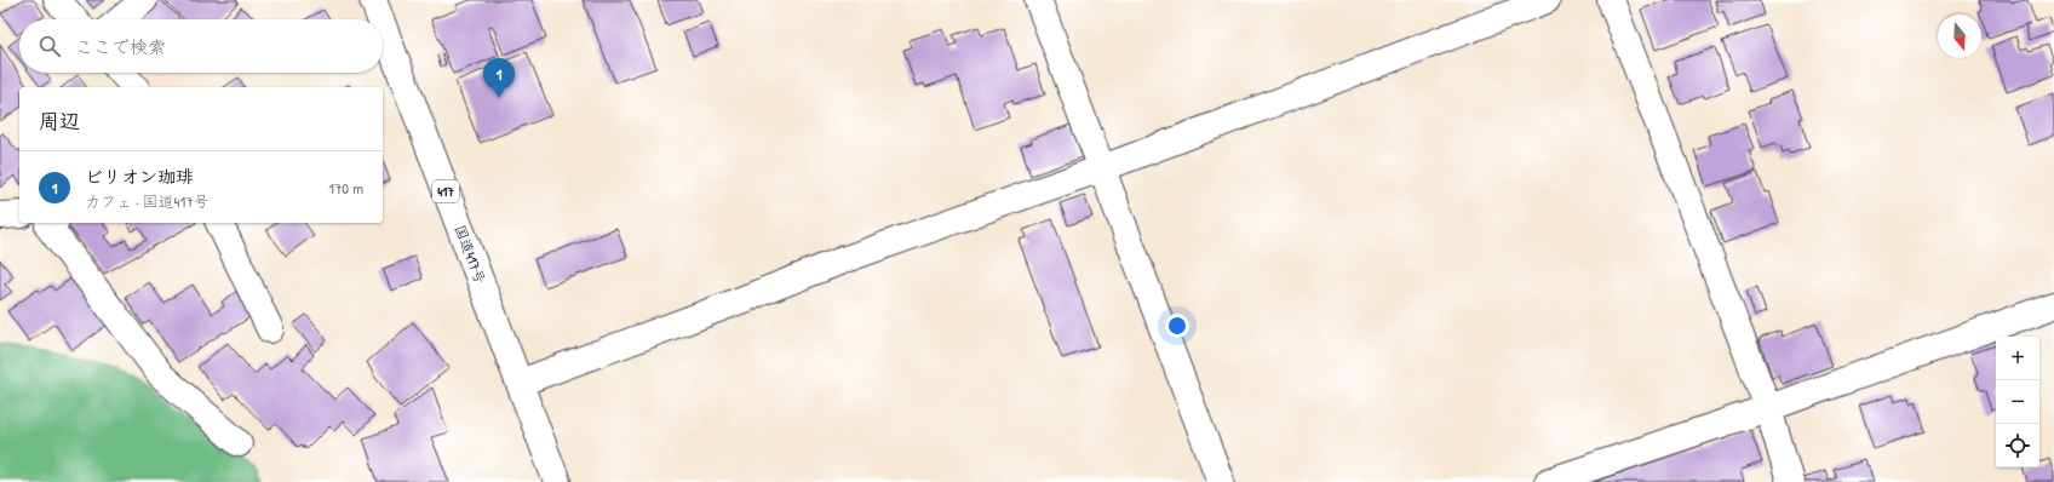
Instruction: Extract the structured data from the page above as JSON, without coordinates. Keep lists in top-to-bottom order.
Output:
{
  "streets": {
    "main road": ["417", "国道417号"]
  },
  "north": "bottom",
  "page": {
    "search": "ここで検索",
    "pins": "1",
    "heading": "周辺",
    "list": [
      {
        "mark": "1",
        "name": "ビリオン珈琲",
        "note": "カフェ · 国道417号",
        "value": "170 m"
      }
    ],
    "map_buttons": ["+", "−"]
  }
}
